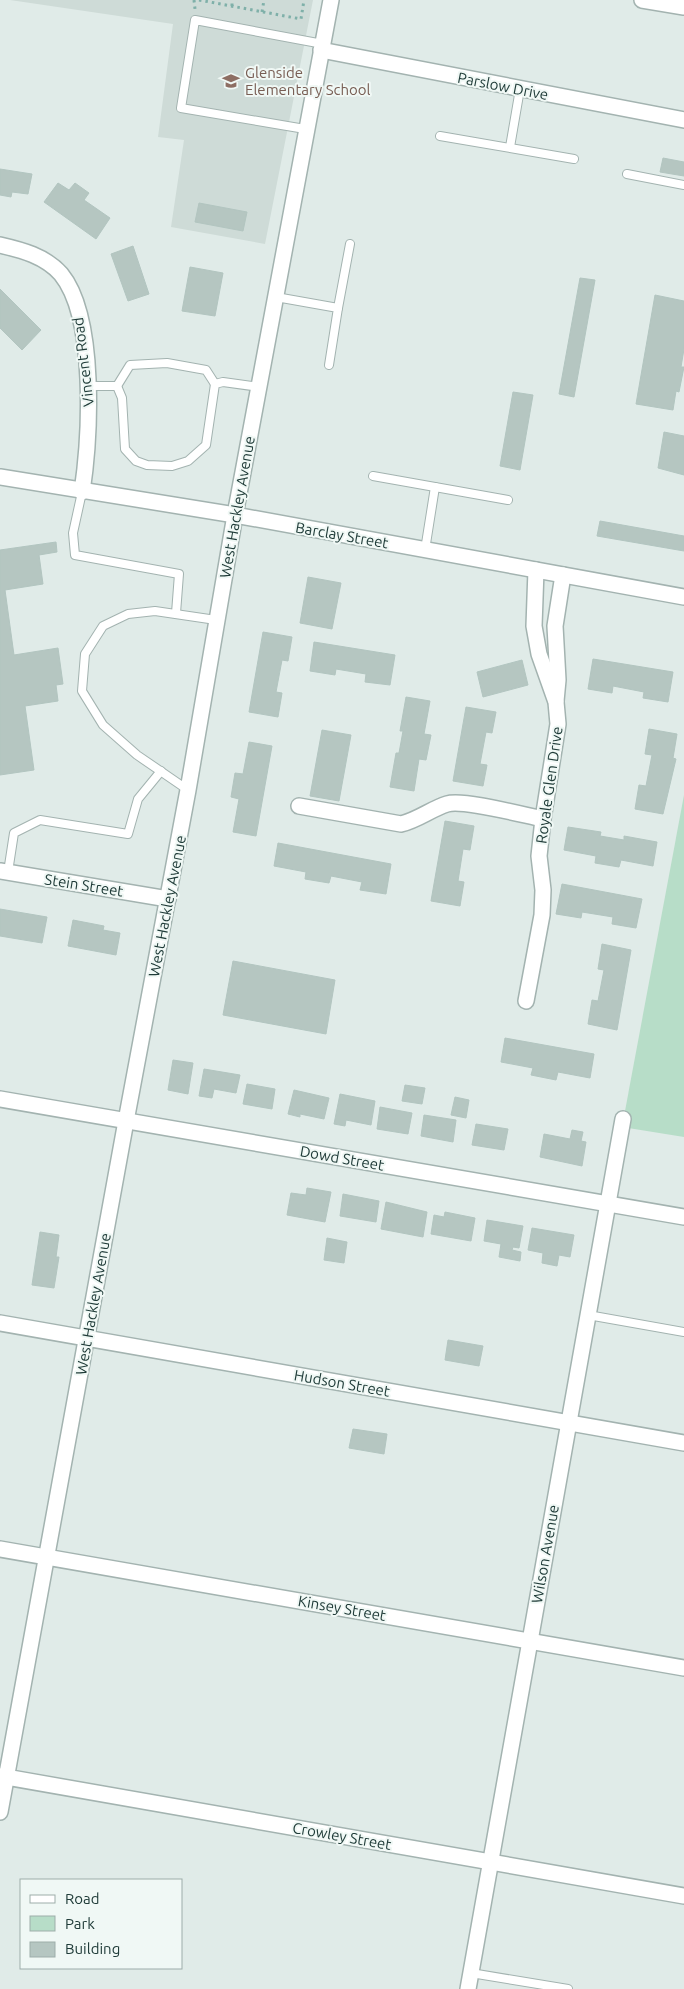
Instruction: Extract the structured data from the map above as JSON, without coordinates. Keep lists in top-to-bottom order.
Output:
{
  "streets": {
    "street": [
      "Parslow Drive",
      "Vincent Road",
      "West Hackley Avenue",
      "Barclay Street",
      "Royale Glen Drive",
      "Stein Street",
      "Dowd Street",
      "Hudson Street",
      "Wilson Avenue",
      "Kinsey Street",
      "Crowley Street"
    ]
  },
  "crossings": [
    ["Parslow Drive", "West Hackley Avenue"],
    ["Vincent Road", "Barclay Street"],
    ["West Hackley Avenue", "Barclay Street"],
    ["West Hackley Avenue", "Stein Street"],
    ["West Hackley Avenue", "Dowd Street"],
    ["West Hackley Avenue", "Hudson Street"],
    ["West Hackley Avenue", "Kinsey Street"],
    ["West Hackley Avenue", "Crowley Street"],
    ["Barclay Street", "Royale Glen Drive"],
    ["Dowd Street", "Wilson Avenue"],
    ["Hudson Street", "Wilson Avenue"],
    ["Wilson Avenue", "Kinsey Street"],
    ["Wilson Avenue", "Crowley Street"]
  ],
  "places": {
    "school or university": ["Glenside Elementary School"]
  },
  "legend": ["Road", "Park", "Building"]
}
